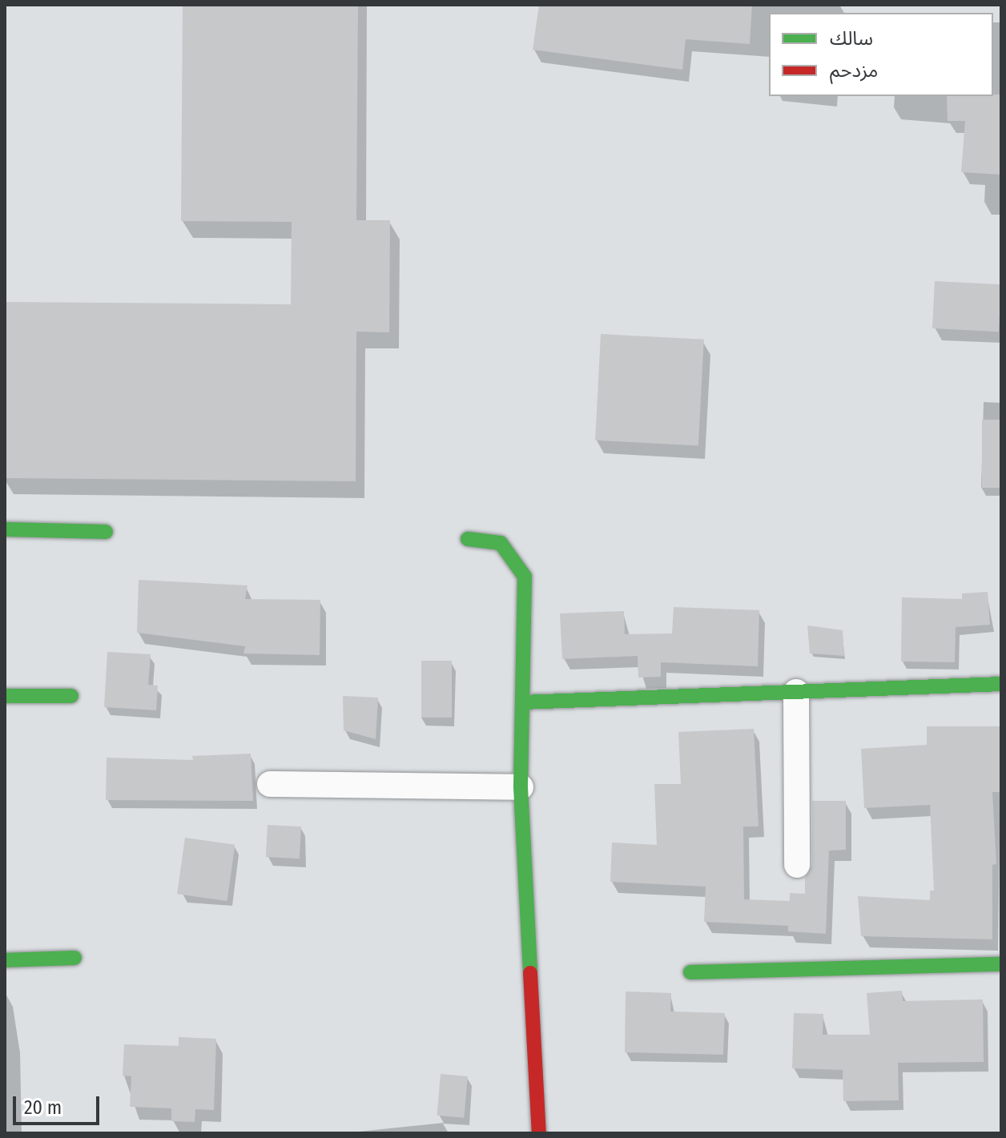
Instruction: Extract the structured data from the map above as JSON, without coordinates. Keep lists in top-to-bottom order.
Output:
{
  "legend": ["سالك", "مزدحم"],
  "scale_bar": "20 m"
}
